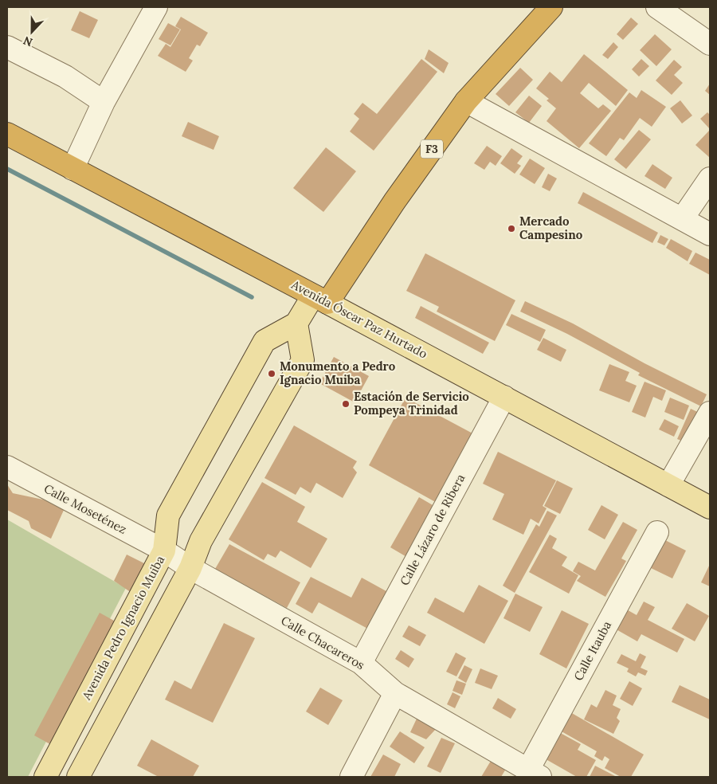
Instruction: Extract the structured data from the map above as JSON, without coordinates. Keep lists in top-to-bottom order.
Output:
{
  "streets": {
    "highway": ["F3", "Avenida Óscar Paz Hurtado"],
    "main road": ["Avenida Pedro Ignacio Muiba"],
    "street": [
      "Calle Moseténez",
      "Calle Lázaro de Ribera",
      "Calle Chacareros",
      "Calle Itauba"
    ]
  },
  "crossings": [
    ["F3", "Avenida Óscar Paz Hurtado"],
    ["Avenida Óscar Paz Hurtado", "Calle Lázaro de Ribera"],
    ["Calle Moseténez", "Avenida Pedro Ignacio Muiba"],
    ["Calle Moseténez", "Calle Chacareros"],
    ["Calle Lázaro de Ribera", "Calle Chacareros"],
    ["Avenida Pedro Ignacio Muiba", "Calle Chacareros"],
    ["Calle Chacareros", "Calle Itauba"]
  ],
  "places": ["Mercado Campesino", "Monumento a Pedro Ignacio Muiba", "Estación de Servicio Pompeya Trinidad"],
  "north": "bottom"
}
